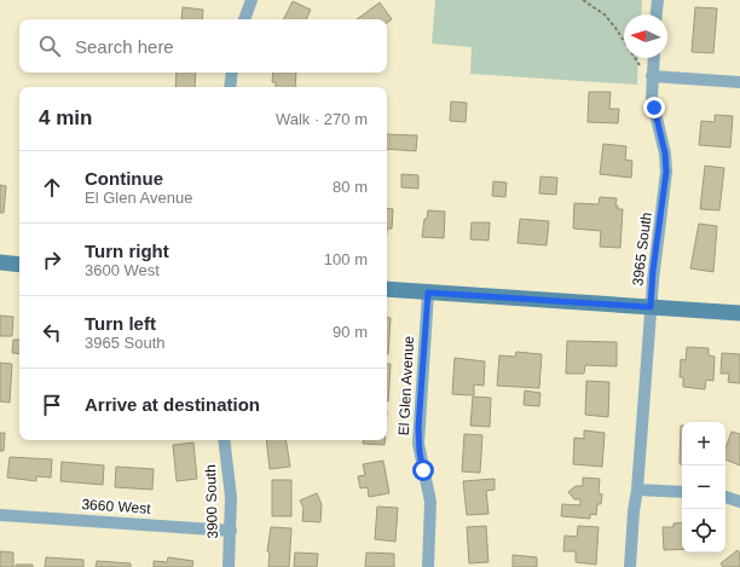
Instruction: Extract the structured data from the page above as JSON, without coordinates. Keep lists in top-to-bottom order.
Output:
{
  "streets": {
    "street": [
      "3965 South",
      "El Glen Avenue",
      "3900 South",
      "3660 West"
    ]
  },
  "crossings": [
    ["3900 South", "3660 West"]
  ],
  "north": "left",
  "page": {
    "search": "Search here",
    "heading": ["4 min", "Walk · 270 m"],
    "list": [
      ["Continue", "El Glen Avenue", "80 m"],
      ["Turn right", "3600 West", "100 m"],
      ["Turn left", "3965 South", "90 m"],
      "Arrive at destination"
    ],
    "map_buttons": ["+", "−"]
  }
}
